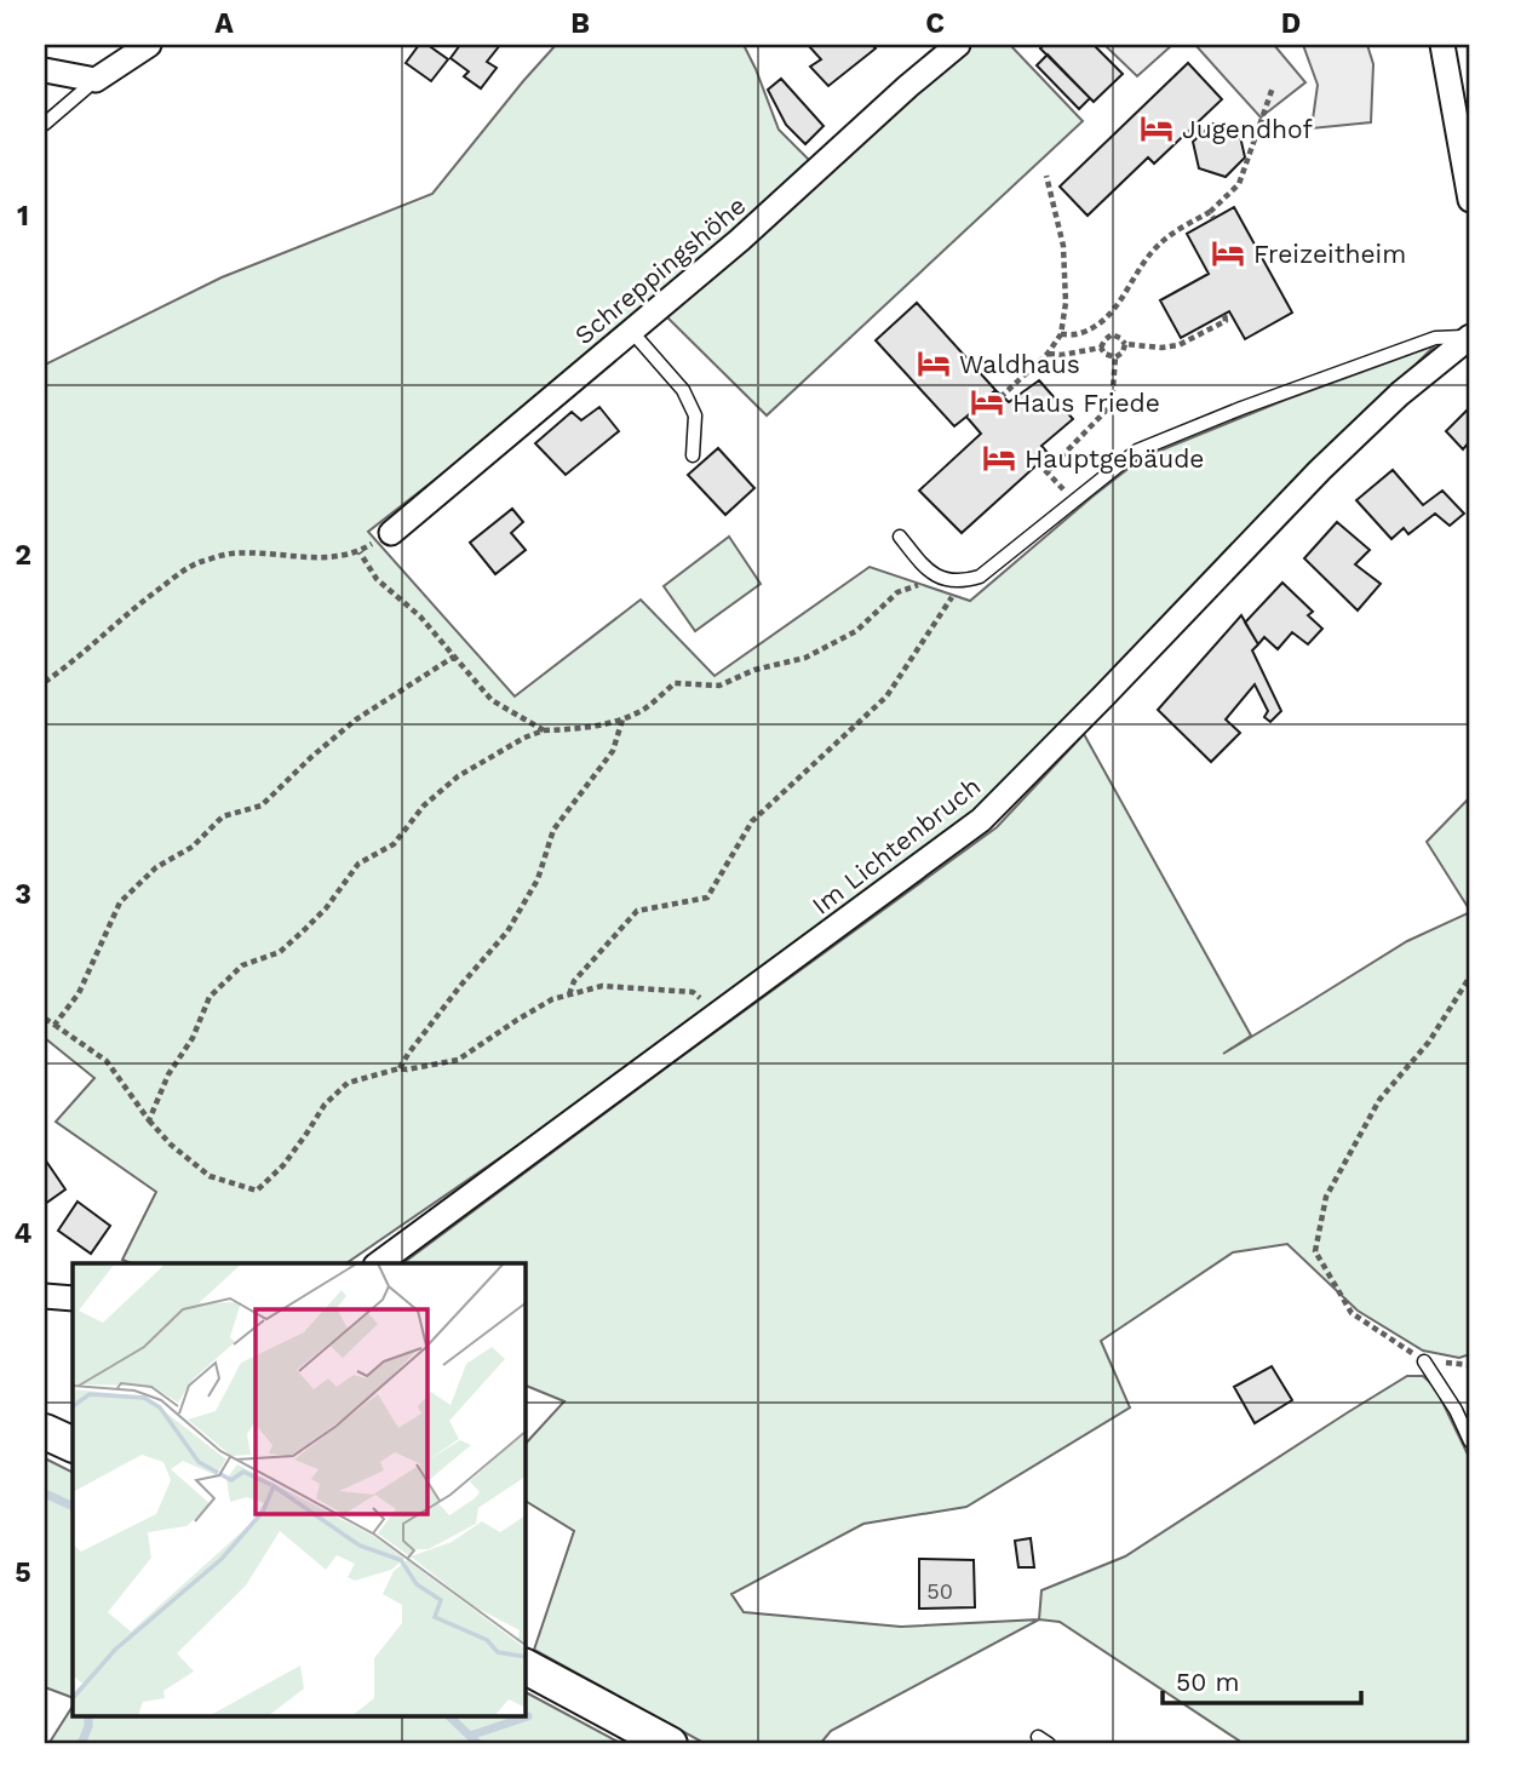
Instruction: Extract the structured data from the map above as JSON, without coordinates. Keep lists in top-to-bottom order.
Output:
{
  "streets": {
    "street": ["Schreppingshöhe", "Im Lichtenbruch"]
  },
  "places": {
    "hotel": [
      "Jugendhof",
      "Freizeitheim",
      "Waldhaus",
      "Haus Friede",
      "Hauptgebäude"
    ]
  },
  "house_numbers": ["50"],
  "scale_bar": "50 m",
  "grid": {
    "columns": [
      "A",
      "B",
      "C",
      "D"
    ],
    "rows": [
      "1",
      "2",
      "3",
      "4",
      "5"
    ]
  }
}
